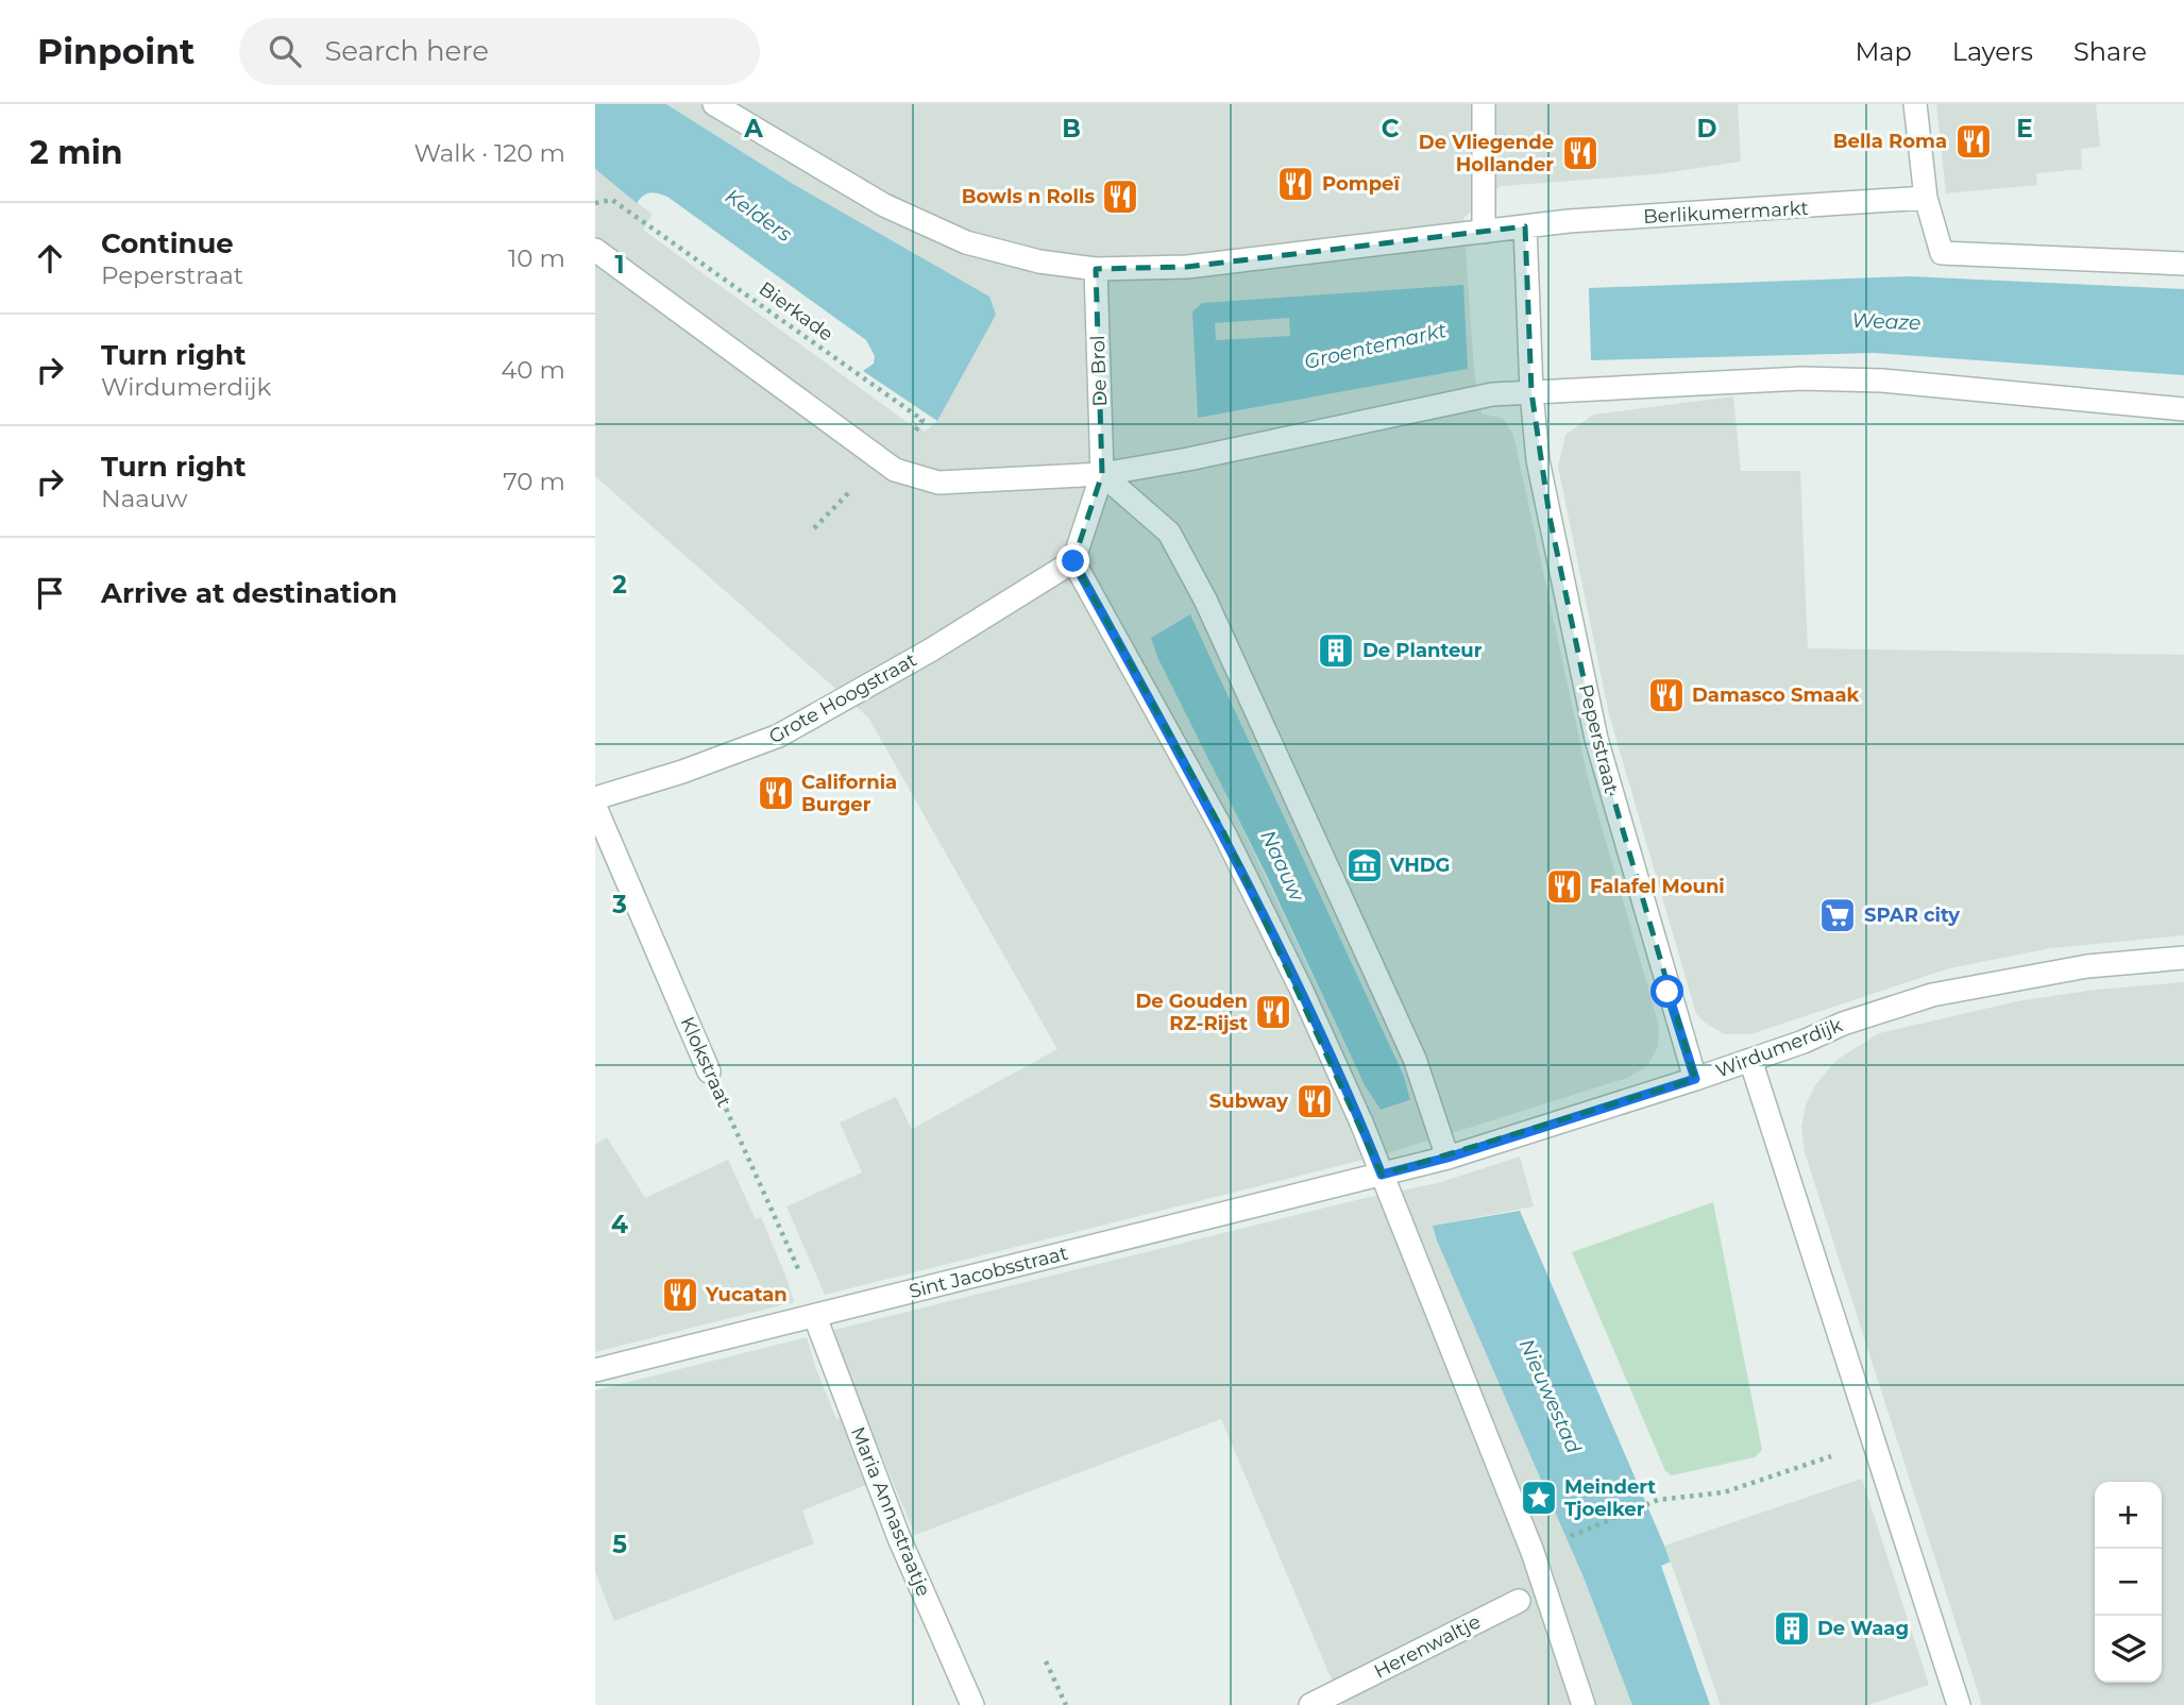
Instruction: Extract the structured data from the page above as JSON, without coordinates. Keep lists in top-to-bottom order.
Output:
{
  "streets": {
    "street": [
      "Berlikumermarkt",
      "De Brol",
      "Grote Hoogstraat",
      "Peperstraat",
      "Wirdumerdijk",
      "Klokstraat",
      "Sint Jacobsstraat",
      "Maria Annastraatje",
      "Herenwaltje"
    ],
    "path": ["Bierkade"]
  },
  "crossings": [
    ["Berlikumermarkt", "Peperstraat"],
    ["Peperstraat", "Wirdumerdijk"],
    ["Wirdumerdijk", "Sint Jacobsstraat"],
    ["Klokstraat", "Sint Jacobsstraat"],
    ["Klokstraat", "Maria Annastraatje"],
    ["Sint Jacobsstraat", "Maria Annastraatje"]
  ],
  "water": [
    "Kelders",
    "Weaze",
    "Groentemarkt",
    "Naauw",
    "Nieuwestad"
  ],
  "places": {
    "restaurant": [
      "Bella Roma",
      "De Vliegende Hollander",
      "Pompeï",
      "Bowls n Rolls",
      "Damasco Smaak",
      "California Burger",
      "Falafel Mouni",
      "De Gouden RZ-Rijst",
      "Subway",
      "Yucatan"
    ],
    "building": ["De Planteur", "De Waag"],
    "museum": ["VHDG"],
    "supermarket": ["SPAR city"],
    "place": ["Meindert Tjoelker"]
  },
  "page": {
    "header": "Pinpoint",
    "search": "Search here",
    "nav": ["Map", "Layers", "Share"],
    "heading": ["2 min", "Walk · 120 m"],
    "list": [
      ["Continue", "Peperstraat", "10 m"],
      ["Turn right", "Wirdumerdijk", "40 m"],
      ["Turn right", "Naauw", "70 m"],
      "Arrive at destination"
    ],
    "map_buttons": ["+", "−"]
  },
  "grid": {
    "columns": [
      "A",
      "B",
      "C",
      "D",
      "E"
    ],
    "rows": [
      "1",
      "2",
      "3",
      "4",
      "5"
    ]
  }
}
